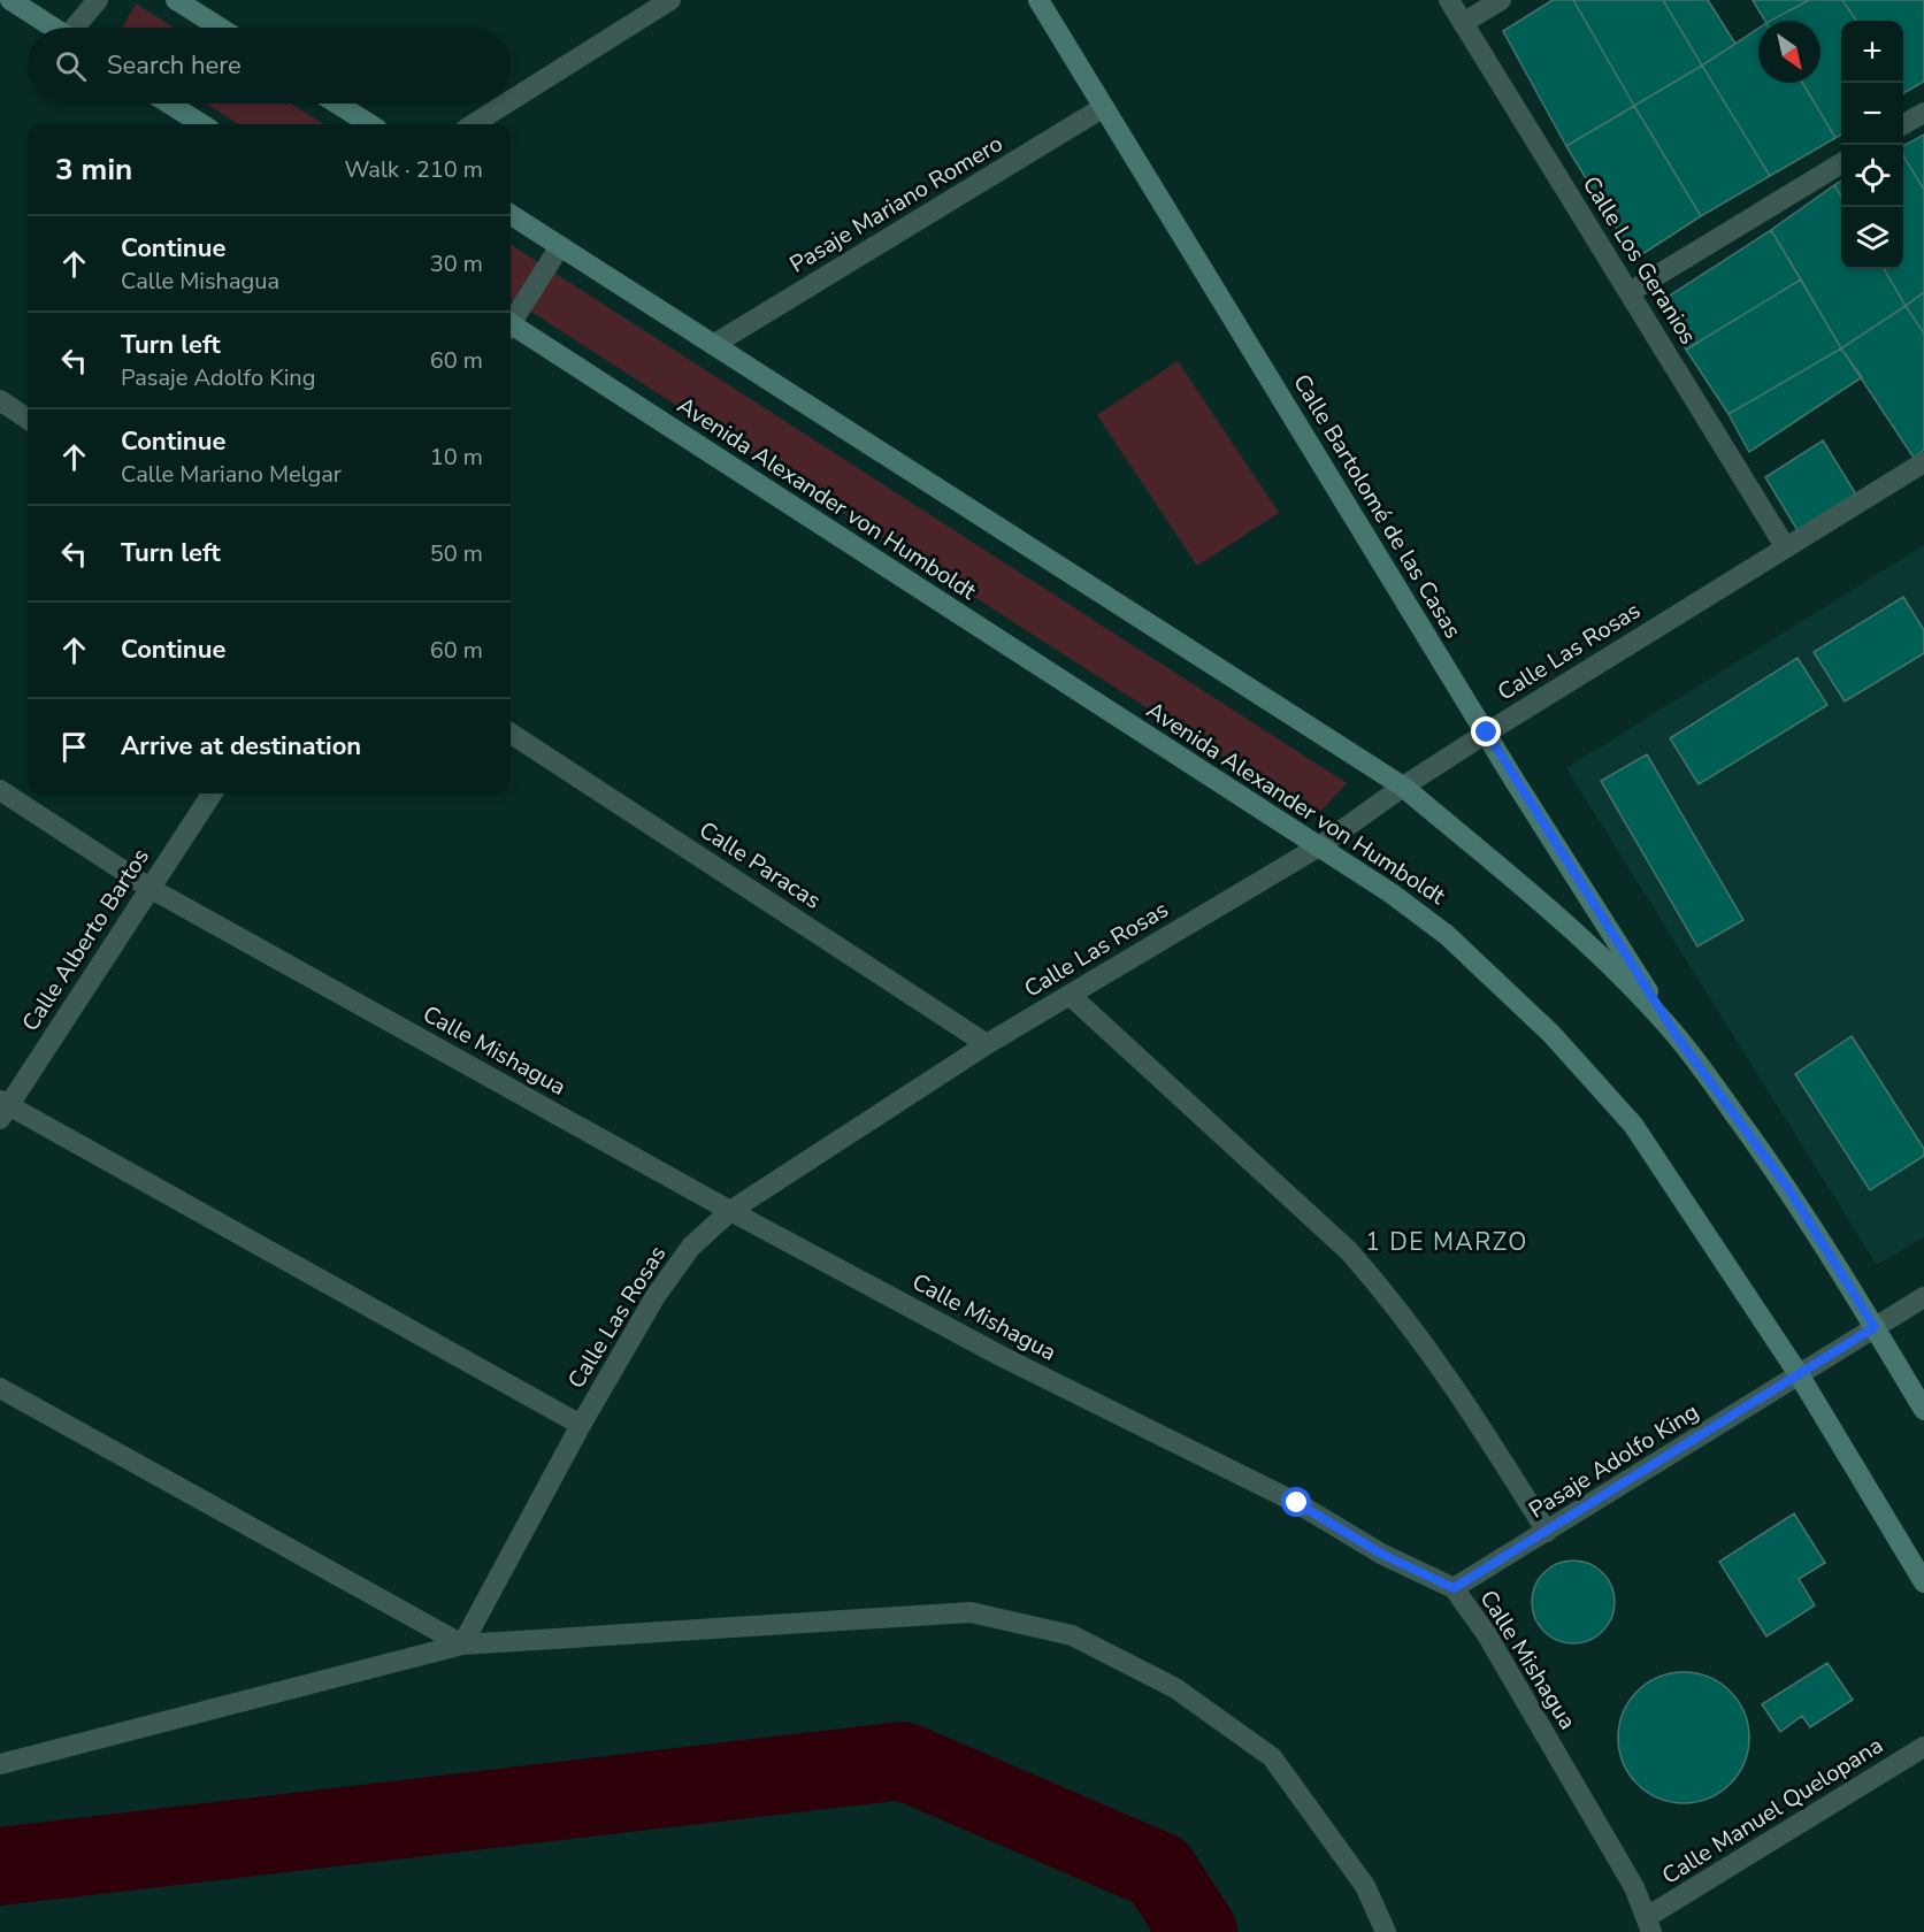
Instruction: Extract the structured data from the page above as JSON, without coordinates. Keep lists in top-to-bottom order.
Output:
{
  "streets": {
    "main road": ["Avenida Alexander von Humboldt", "Calle Bartolomé de las Casas"],
    "street": [
      "Pasaje Mariano Romero",
      "Calle Los Geranios",
      "Calle Las Rosas",
      "Calle Paracas",
      "Calle Alberto Bartos",
      "Calle Mishagua",
      "Pasaje Adolfo King",
      "Calle Manuel Quelopana"
    ]
  },
  "crossings": [
    ["Pasaje Mariano Romero", "Calle Bartolomé de las Casas"],
    ["Calle Los Geranios", "Calle Las Rosas"],
    ["Avenida Alexander von Humboldt", "Calle Las Rosas"],
    ["Avenida Alexander von Humboldt", "Pasaje Adolfo King"],
    ["Calle Bartolomé de las Casas", "Calle Las Rosas"],
    ["Calle Las Rosas", "Calle Paracas"],
    ["Calle Las Rosas", "Calle Mishagua"],
    ["Calle Alberto Bartos", "Calle Mishagua"],
    ["Calle Mishagua", "Pasaje Adolfo King"],
    ["Calle Mishagua", "Calle Manuel Quelopana"]
  ],
  "districts": ["1 DE MARZO"],
  "north": "bottom right",
  "page": {
    "map_buttons": ["+", "−"],
    "search": "Search here",
    "heading": ["3 min", "Walk · 210 m"],
    "list": [
      ["Continue", "Calle Mishagua", "30 m"],
      ["Turn left", "Pasaje Adolfo King", "60 m"],
      ["Continue", "Calle Mariano Melgar", "10 m"],
      ["Turn left", "50 m"],
      ["Continue", "60 m"],
      "Arrive at destination"
    ]
  }
}
